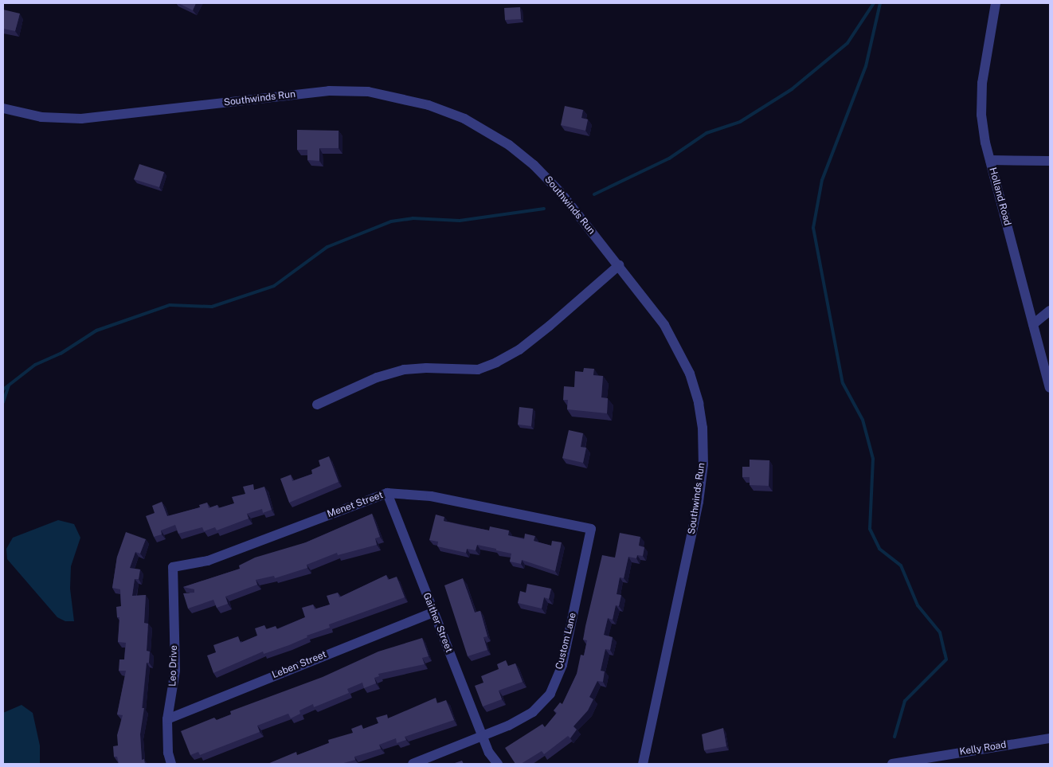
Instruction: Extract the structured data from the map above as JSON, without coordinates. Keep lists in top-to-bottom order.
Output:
{
  "streets": {
    "street": [
      "Southwinds Run",
      "Holland Road",
      "Menet Street",
      "Gaither Street",
      "Custom Lane",
      "Leben Street",
      "Leo Drive",
      "Kelly Road"
    ]
  },
  "crossings": [
    ["Menet Street", "Gaither Street"],
    ["Menet Street", "Custom Lane"],
    ["Menet Street", "Leo Drive"],
    ["Gaither Street", "Custom Lane"],
    ["Gaither Street", "Leben Street"],
    ["Leben Street", "Leo Drive"]
  ]
}
